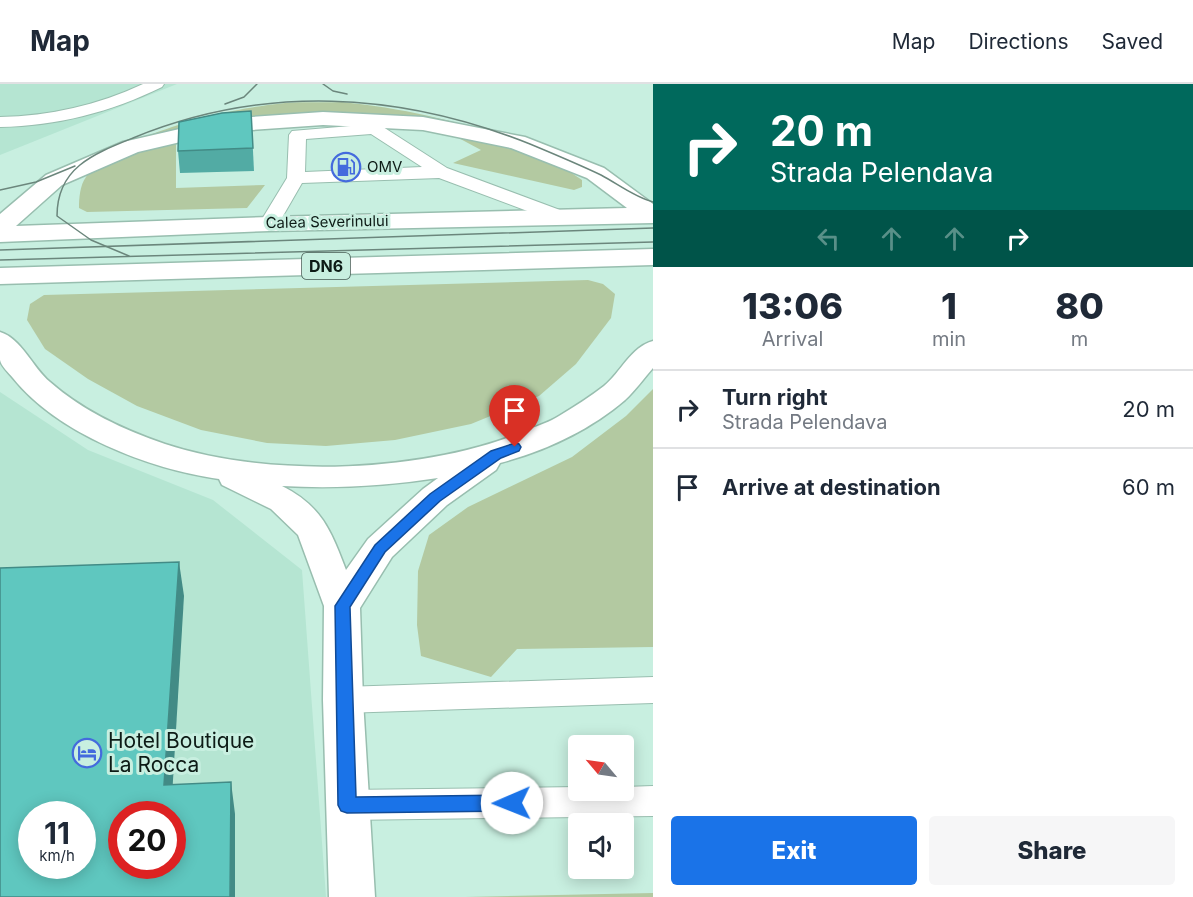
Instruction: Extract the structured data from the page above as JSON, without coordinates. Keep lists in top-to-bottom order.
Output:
{
  "streets": {
    "main road": ["Calea Severinului", "DN6"]
  },
  "places": {
    "fuel station": ["OMV"],
    "hotel": ["Hotel Boutique La Rocca"]
  },
  "north": "top left",
  "page": {
    "header": "Map",
    "nav": ["Map", "Directions", "Saved"],
    "turn": ["20 m", "Strada Pelendava"],
    "eta": [
      "13:06",
      "Arrival",
      "1",
      "min",
      "80",
      "m"
    ],
    "list": [
      {
        "name": "Turn right",
        "note": "Strada Pelendava",
        "value": "20 m"
      },
      {
        "name": "Arrive at destination",
        "value": "60 m"
      }
    ],
    "speed": "11 km/h",
    "limit": "20",
    "buttons": ["Exit", "Share"]
  }
}
